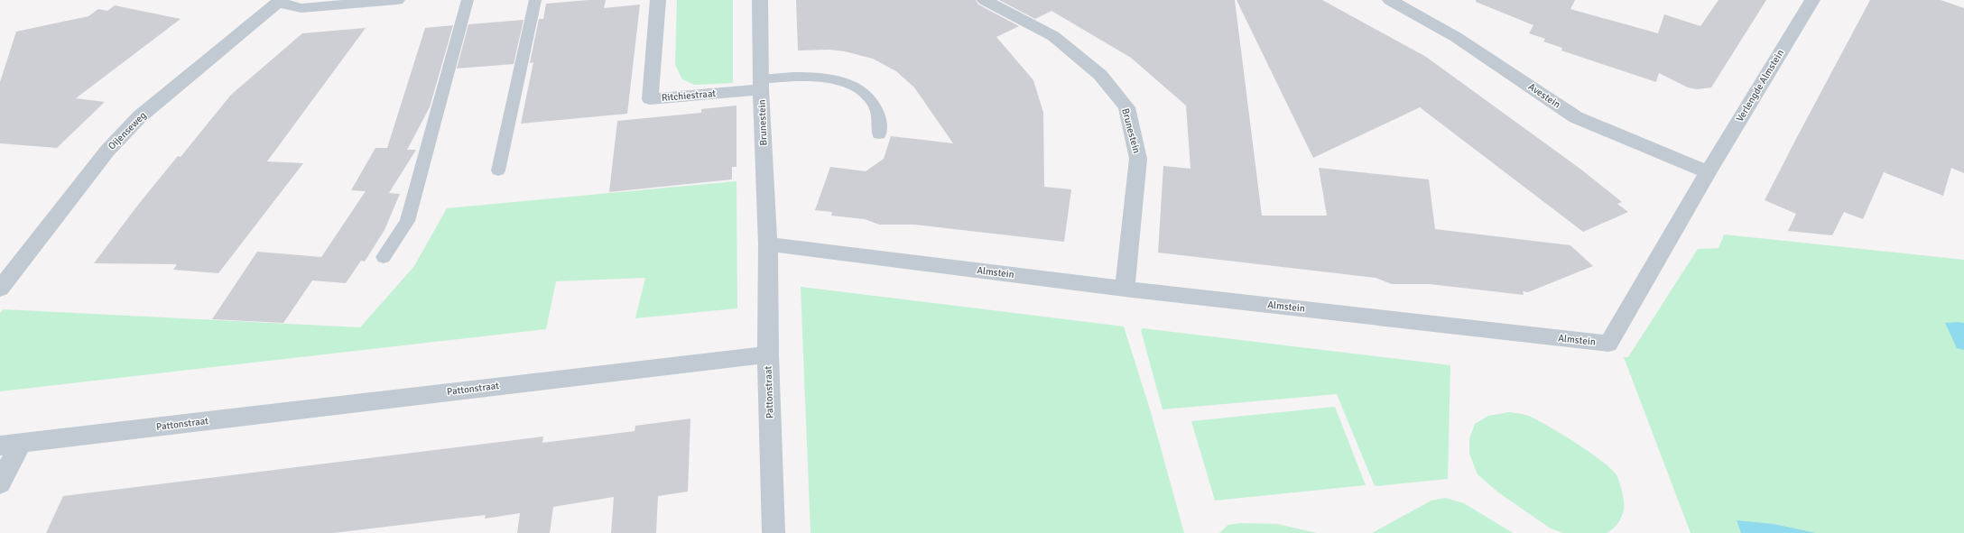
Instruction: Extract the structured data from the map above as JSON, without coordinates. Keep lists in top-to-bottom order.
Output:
{
  "streets": {
    "street": [
      "Verlengde Almstein",
      "Ritchiestraat",
      "Avestein",
      "Brunestein",
      "Oijenseweg",
      "Almstein",
      "Pattonstraat"
    ]
  },
  "crossings": [
    ["Verlengde Almstein", "Avestein"],
    ["Verlengde Almstein", "Almstein"],
    ["Ritchiestraat", "Brunestein"],
    ["Avestein", "Almstein"],
    ["Brunestein", "Almstein"]
  ]
}
